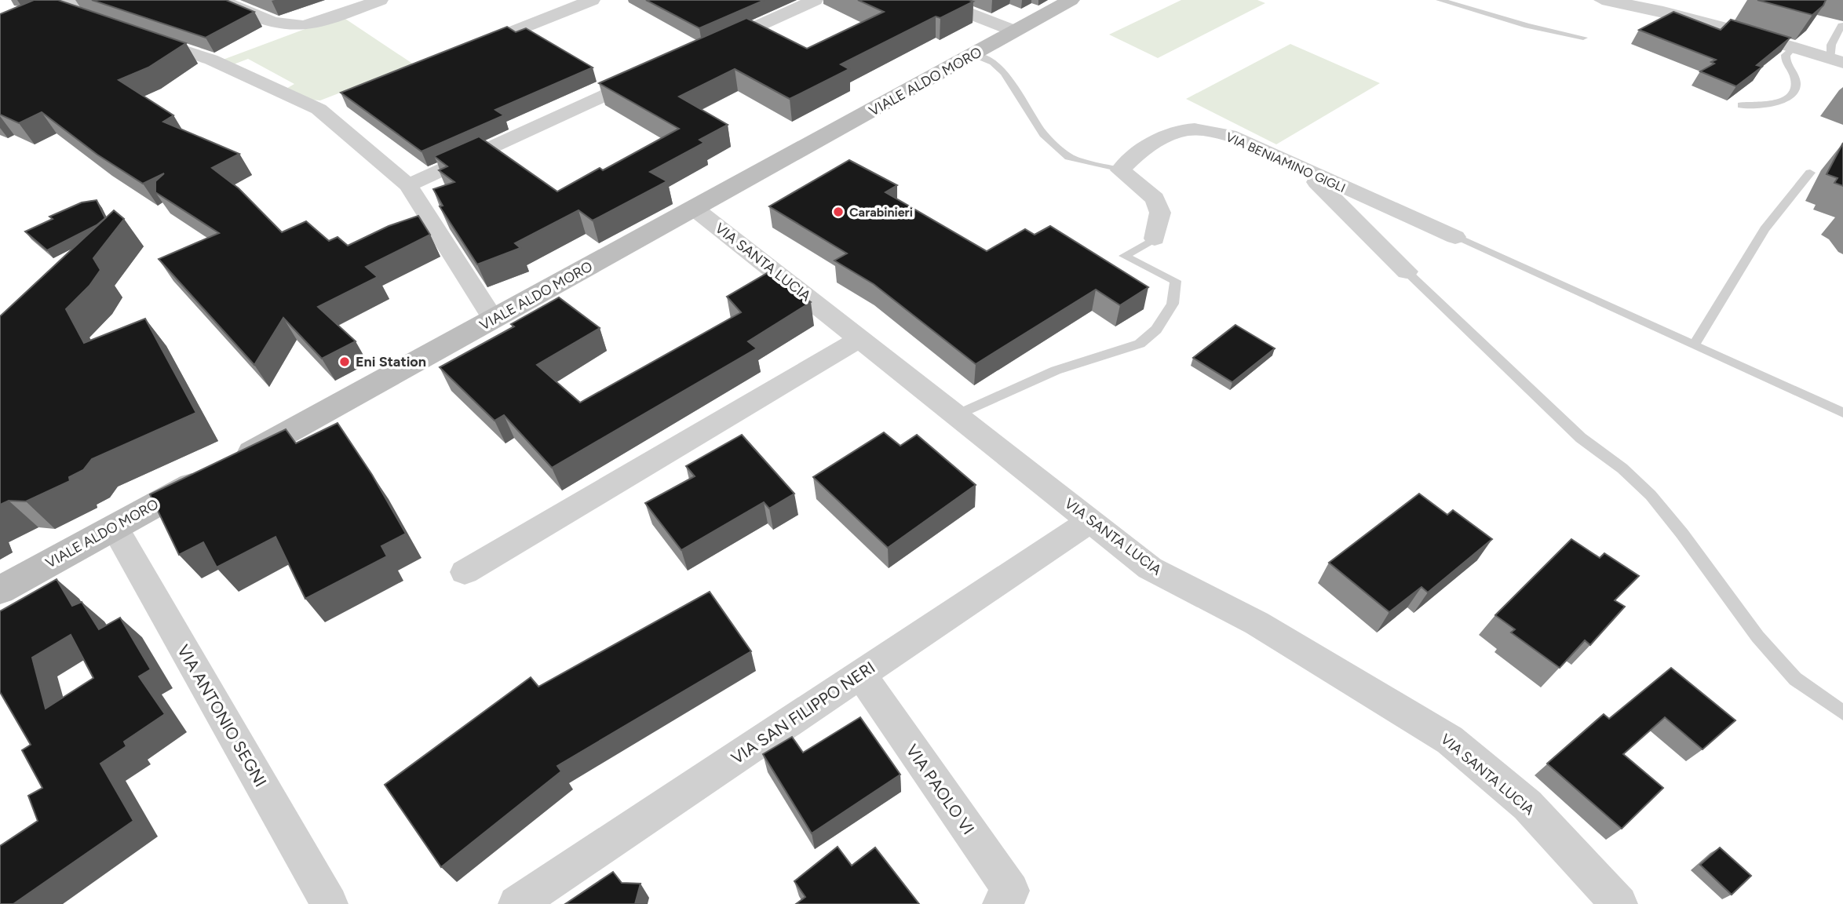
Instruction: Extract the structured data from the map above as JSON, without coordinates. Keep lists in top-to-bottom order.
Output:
{
  "streets": {
    "main road": ["VIALE ALDO MORO"],
    "street": [
      "VIA BENIAMINO GIGLI",
      "VIA SANTA LUCIA",
      "VIA SAN FILIPPO NERI",
      "VIA ANTONIO SEGNI",
      "VIA PAOLO VI"
    ]
  },
  "crossings": [
    ["VIALE ALDO MORO", "VIA SANTA LUCIA"],
    ["VIALE ALDO MORO", "VIA ANTONIO SEGNI"],
    ["VIA SANTA LUCIA", "VIA SAN FILIPPO NERI"],
    ["VIA SAN FILIPPO NERI", "VIA PAOLO VI"]
  ],
  "places": ["Carabinieri", "Eni Station"]
}
